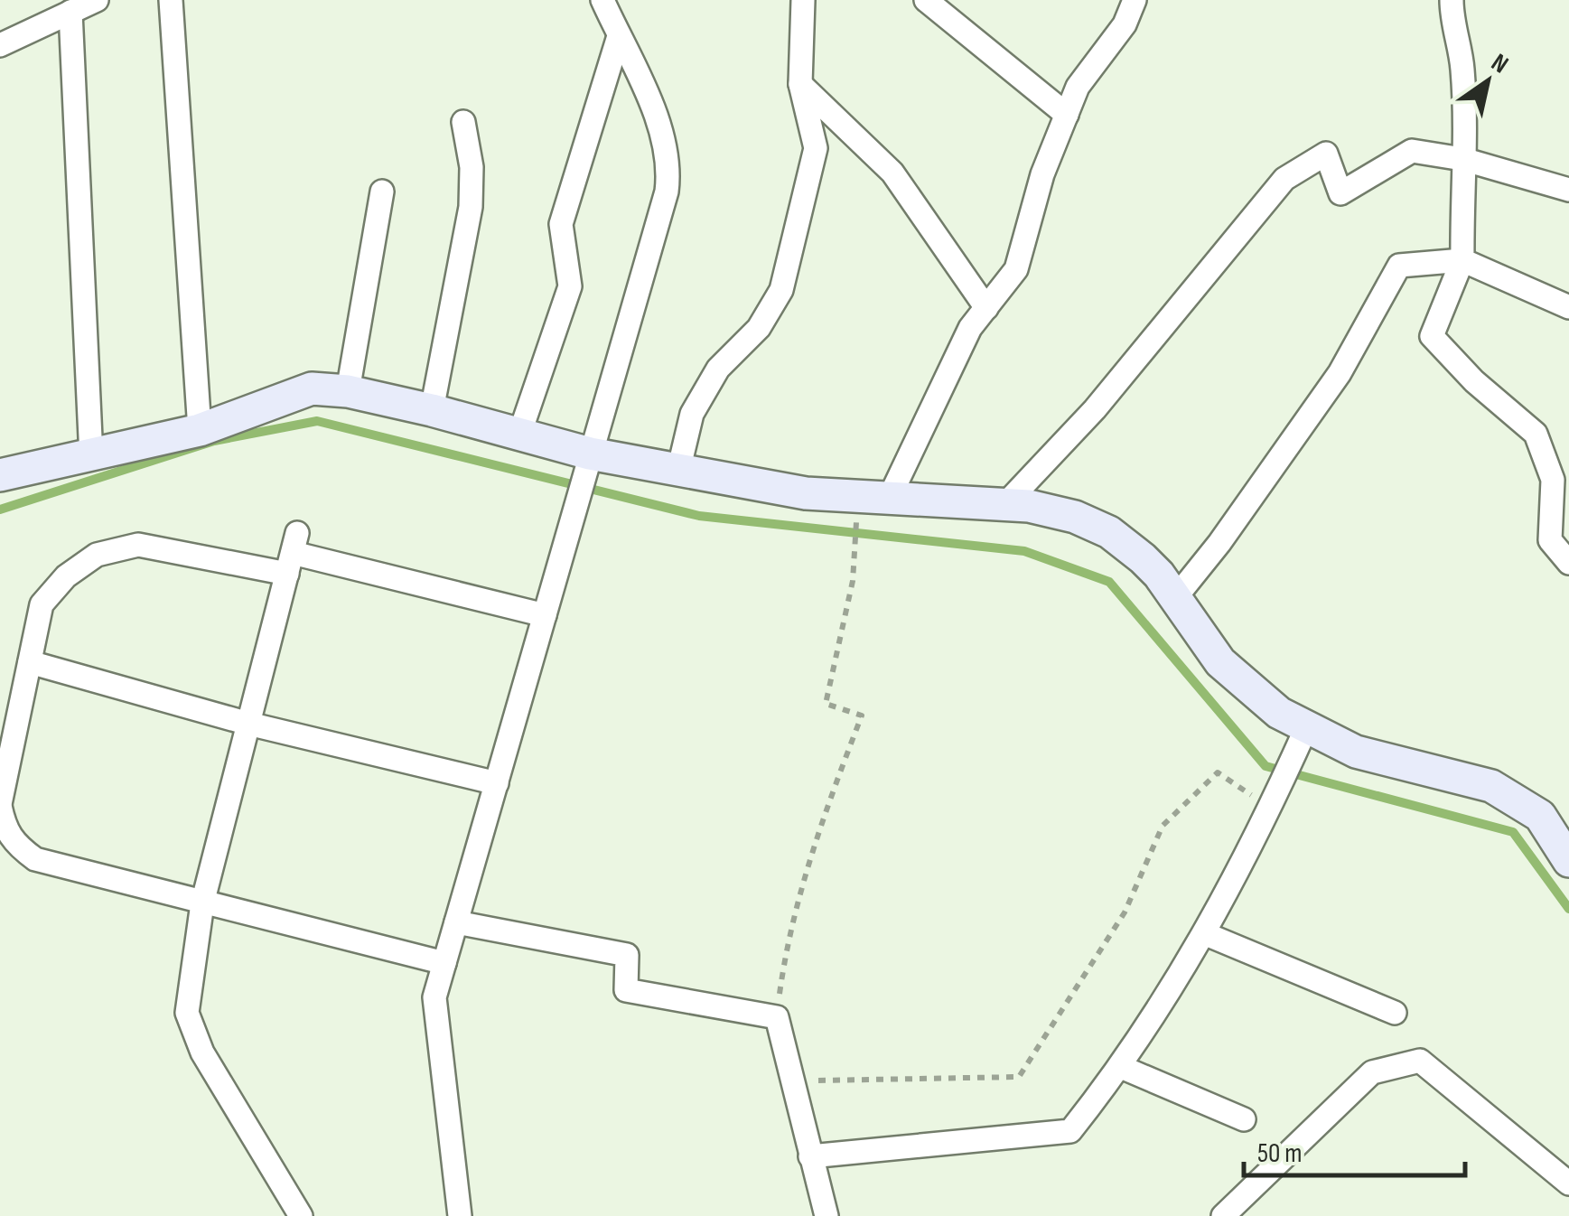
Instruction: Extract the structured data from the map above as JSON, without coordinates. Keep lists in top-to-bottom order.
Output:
{
  "scale_bar": "50 m",
  "north": "top right"
}
